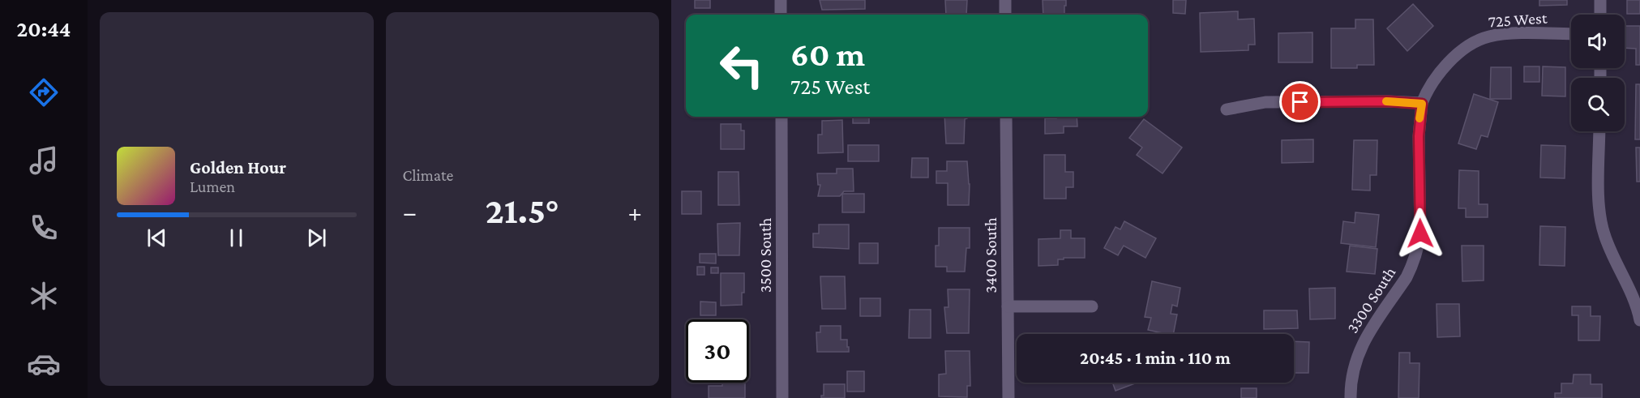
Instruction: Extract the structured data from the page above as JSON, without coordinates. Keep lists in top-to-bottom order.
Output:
{
  "streets": {
    "street": [
      "725 West",
      "3500 South",
      "3400 South",
      "3300 South"
    ]
  },
  "crossings": [
    ["725 West", "3300 South"]
  ],
  "page": {
    "tabs": "20:44",
    "tile": "Climate",
    "turn": ["60 m", "725 West"],
    "song": ["Golden Hour", "Lumen"],
    "heat": ["−", "21.5°", "+"],
    "limit": "30",
    "trip": "20:45 · 1 min · 110 m"
  }
}
